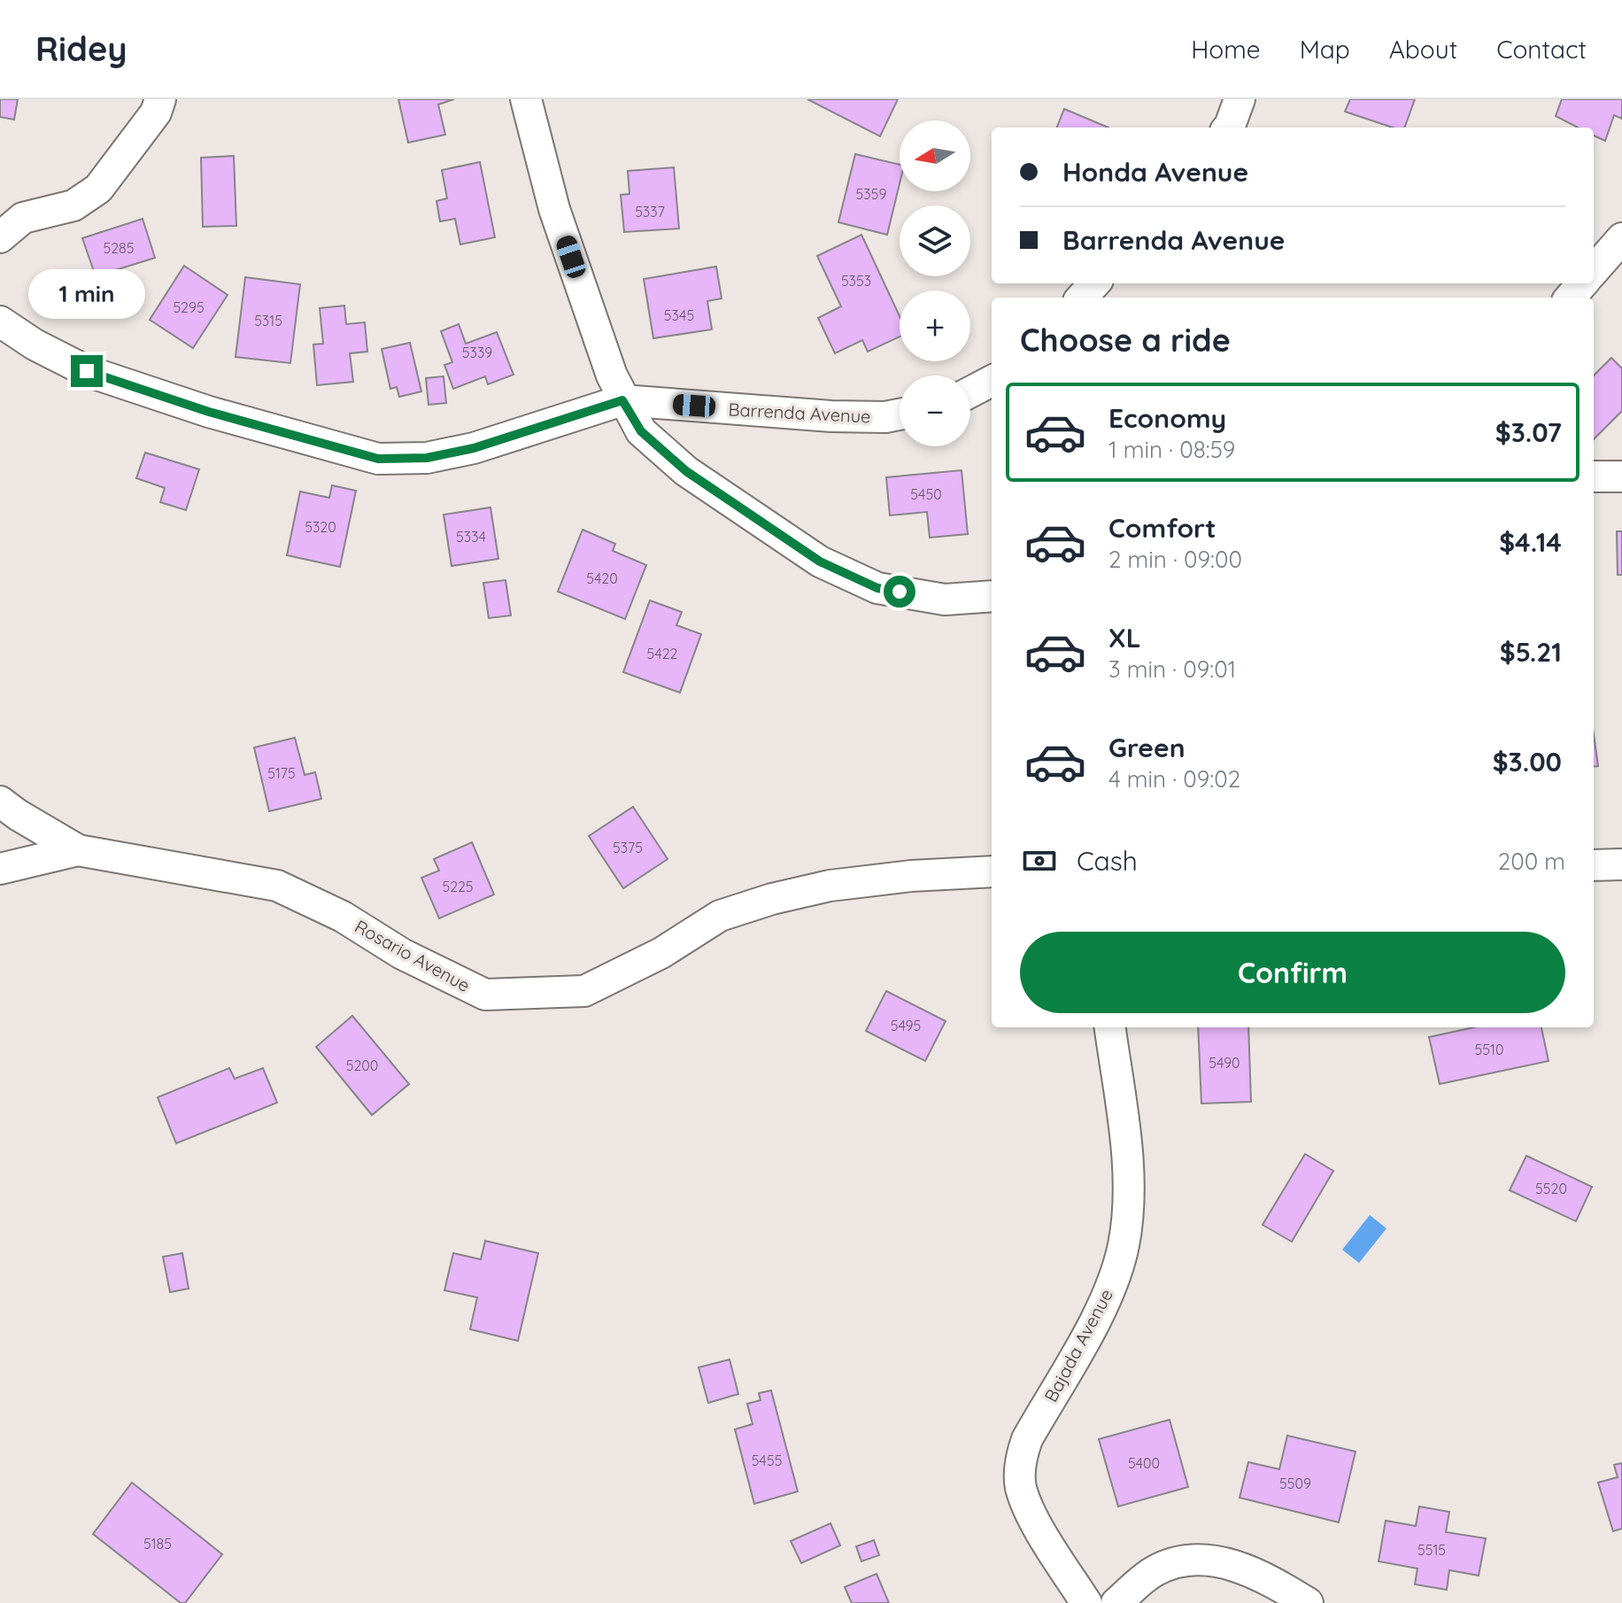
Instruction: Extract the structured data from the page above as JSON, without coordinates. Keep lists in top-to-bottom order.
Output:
{
  "streets": {
    "street": ["Barrenda Avenue", "Rosario Avenue", "Bajada Avenue"]
  },
  "house_numbers": [
    "5359",
    "5337",
    "5285",
    "5353",
    "5295",
    "5345",
    "5315",
    "5339",
    "5450",
    "5320",
    "5334",
    "5420",
    "5422",
    "5175",
    "5375",
    "5225",
    "5495",
    "5510",
    "5490",
    "5200",
    "5520",
    "5455",
    "5400",
    "5509",
    "5185",
    "5515"
  ],
  "north": "left",
  "page": {
    "header": "Ridey",
    "nav": [
      "Home",
      "Map",
      "About",
      "Contact"
    ],
    "map_buttons": ["+", "−"],
    "banner": ["Honda Avenue", "Barrenda Avenue"],
    "bubble": "1 min",
    "heading": "Choose a ride",
    "list": [
      {
        "name": "Economy",
        "note": "1 min · 08:59",
        "value": "$3.07"
      },
      {
        "name": "Comfort",
        "note": "2 min · 09:00",
        "value": "$4.14"
      },
      {
        "name": "XL",
        "note": "3 min · 09:01",
        "value": "$5.21"
      },
      {
        "name": "Green",
        "note": "4 min · 09:02",
        "value": "$3.00"
      }
    ],
    "pay": ["Cash", "200 m"],
    "buttons": "Confirm"
  }
}
